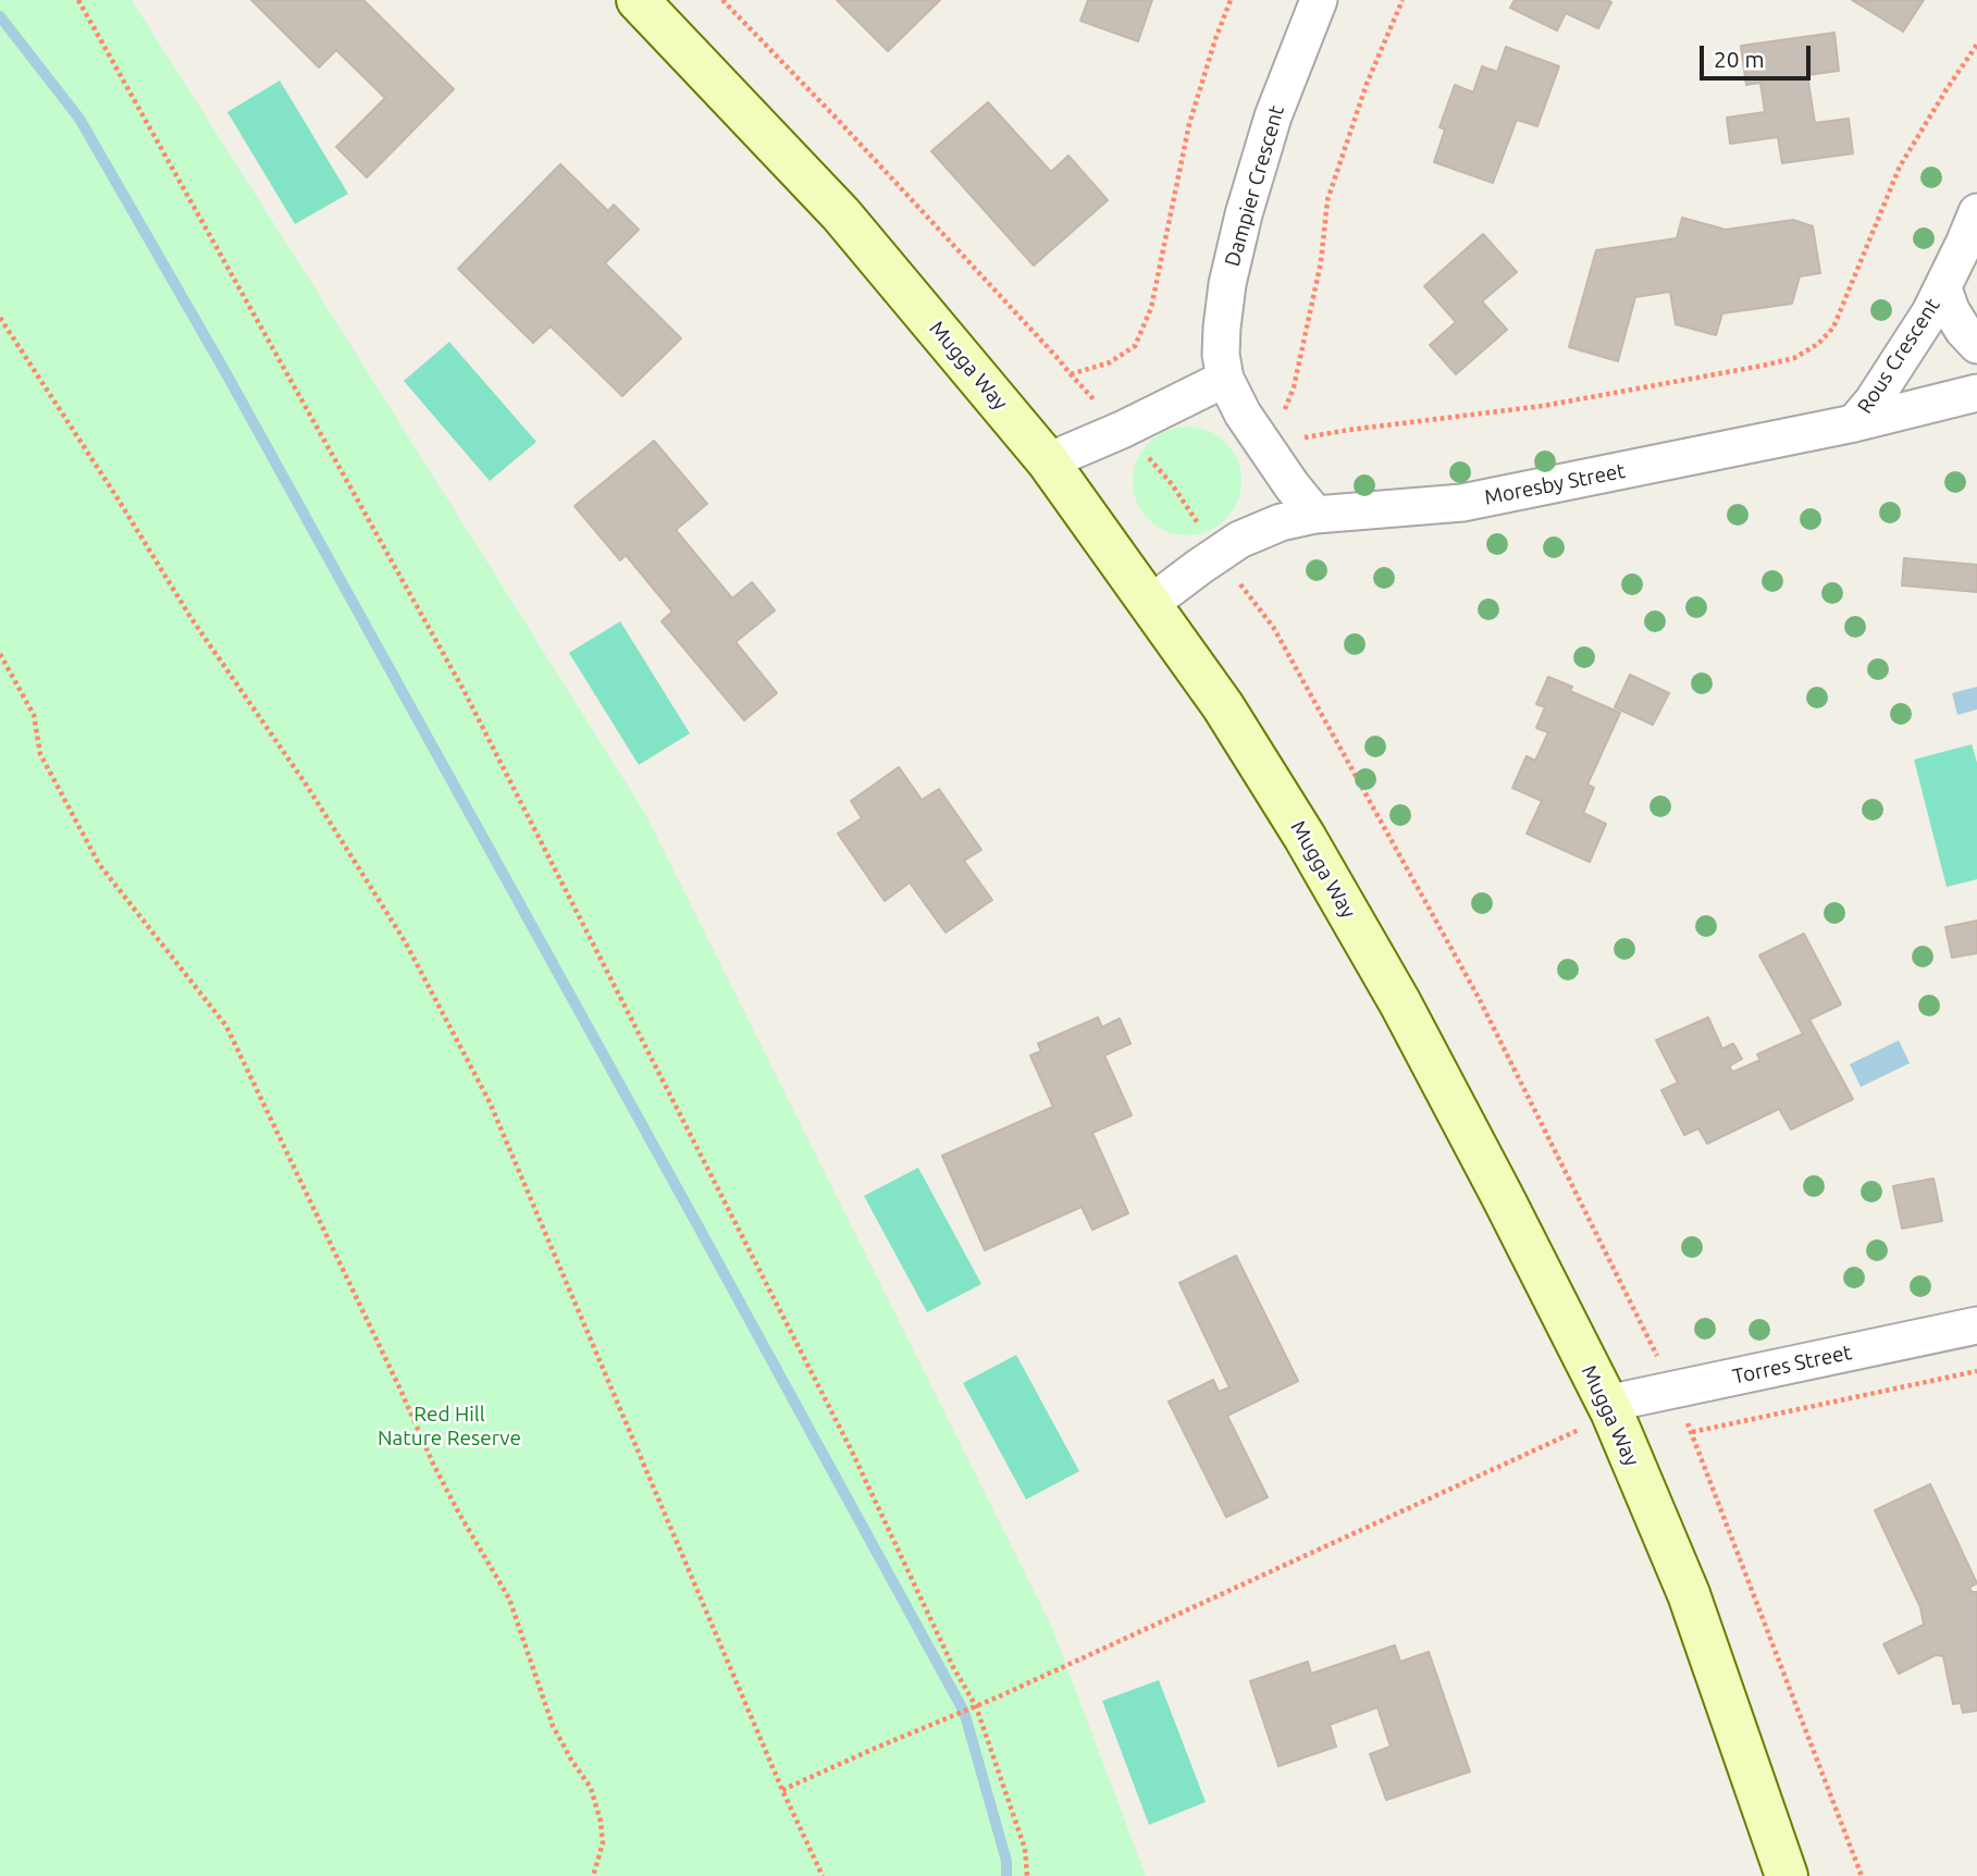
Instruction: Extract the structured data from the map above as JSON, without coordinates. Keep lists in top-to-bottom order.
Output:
{
  "streets": {
    "main road": ["Mugga Way"],
    "street": [
      "Dampier Crescent",
      "Rous Crescent",
      "Moresby Street",
      "Torres Street"
    ]
  },
  "crossings": [
    ["Dampier Crescent", "Moresby Street"],
    ["Rous Crescent", "Moresby Street"],
    ["Mugga Way", "Moresby Street"],
    ["Mugga Way", "Torres Street"]
  ],
  "parks": ["Red Hill Nature Reserve"],
  "scale_bar": "20 m"
}
